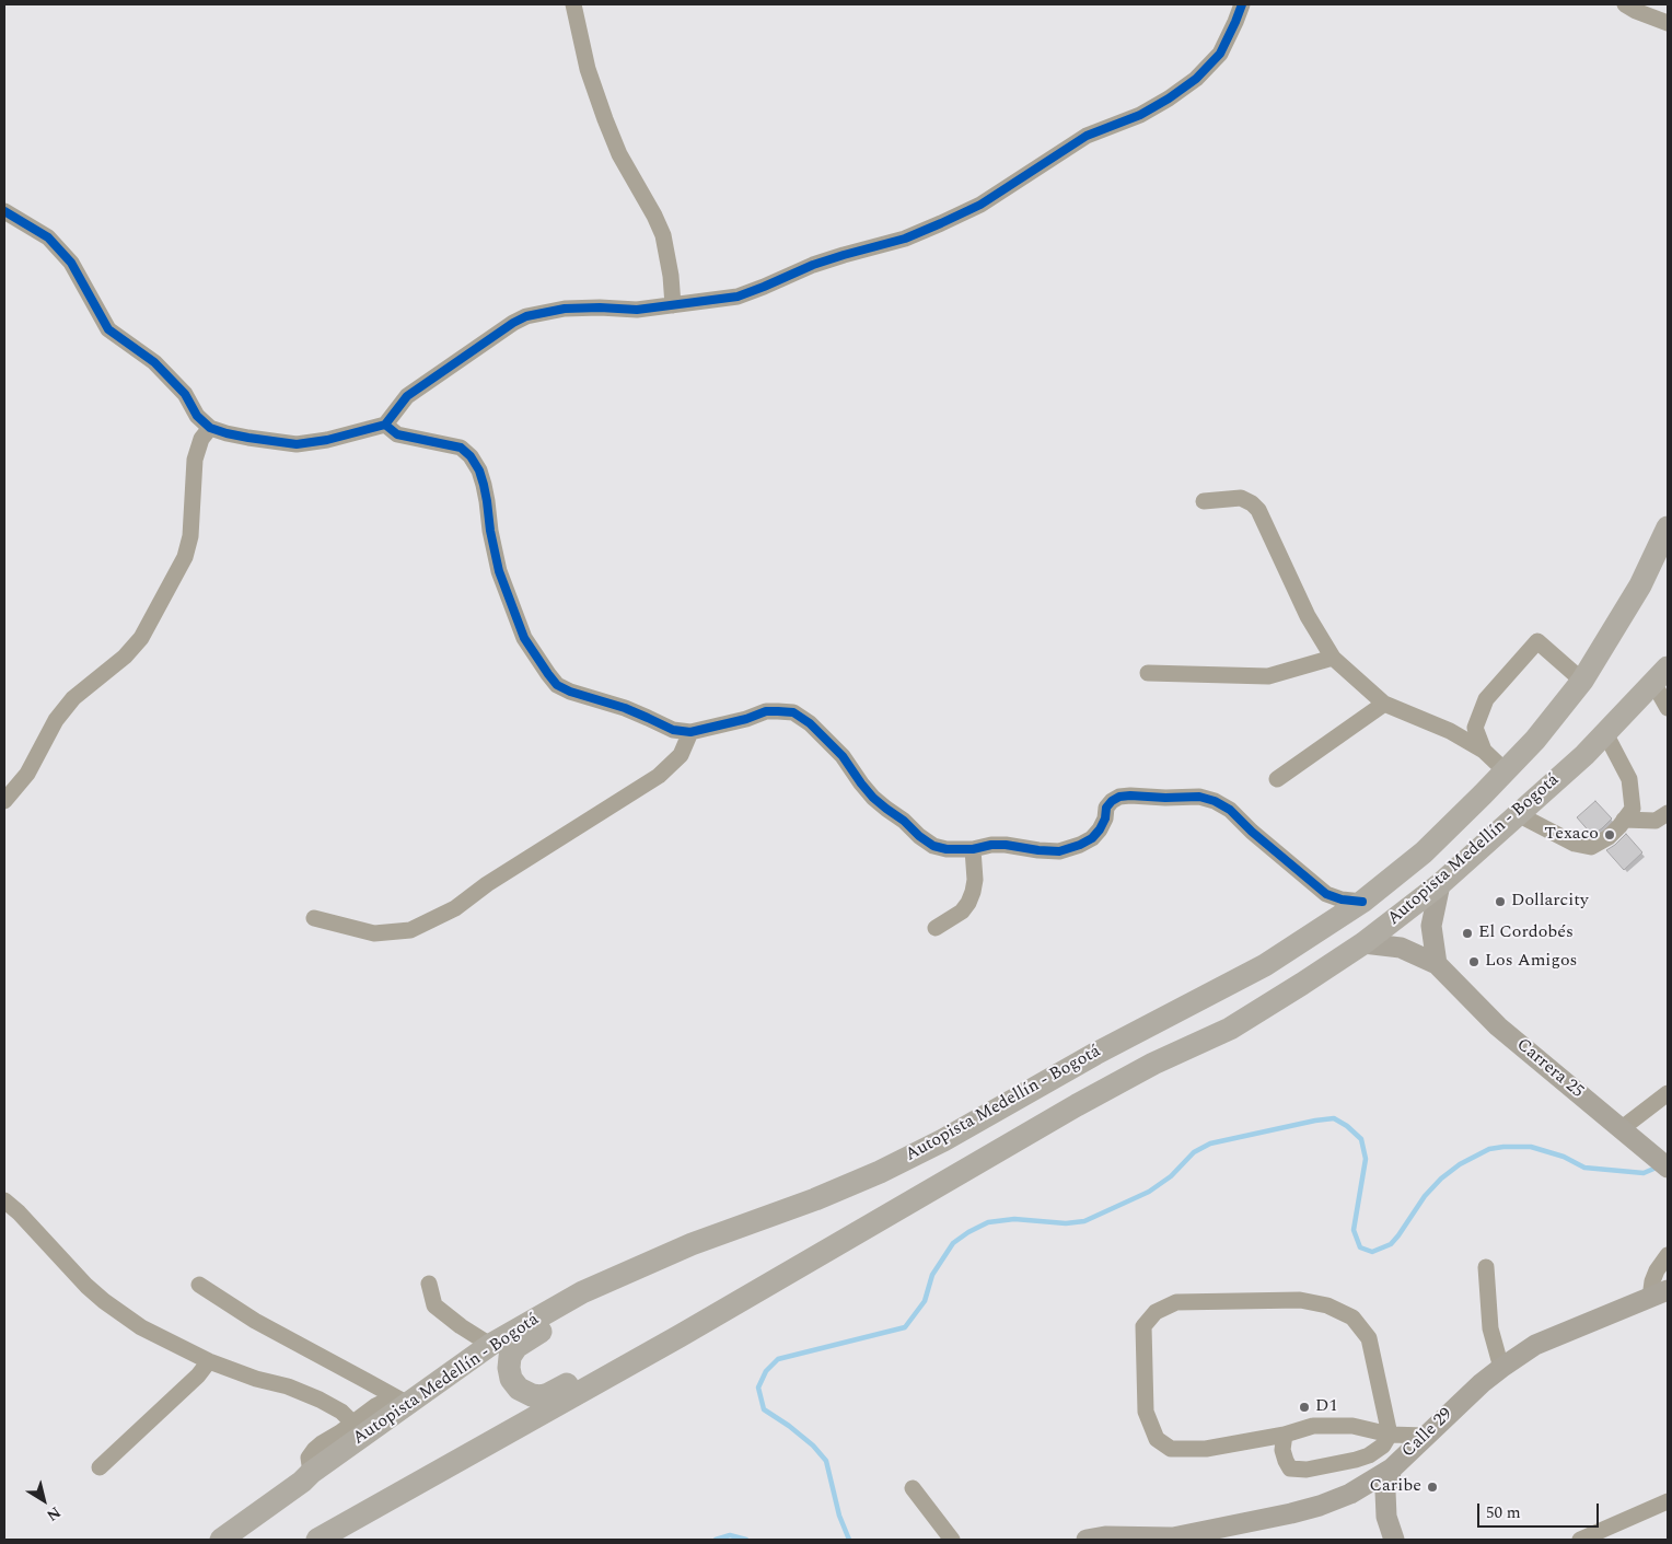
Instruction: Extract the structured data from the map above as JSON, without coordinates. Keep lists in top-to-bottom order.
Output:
{
  "streets": {
    "highway": ["Autopista Medellín - Bogotá"],
    "main road": ["Carrera 25", "Calle 29"]
  },
  "crossings": [
    ["Autopista Medellín - Bogotá", "Carrera 25"]
  ],
  "places": [
    "Texaco",
    "Dollarcity",
    "El Cordobés",
    "Los Amigos",
    "D1",
    "Caribe"
  ],
  "scale_bar": "50 m",
  "north": "bottom right"
}
